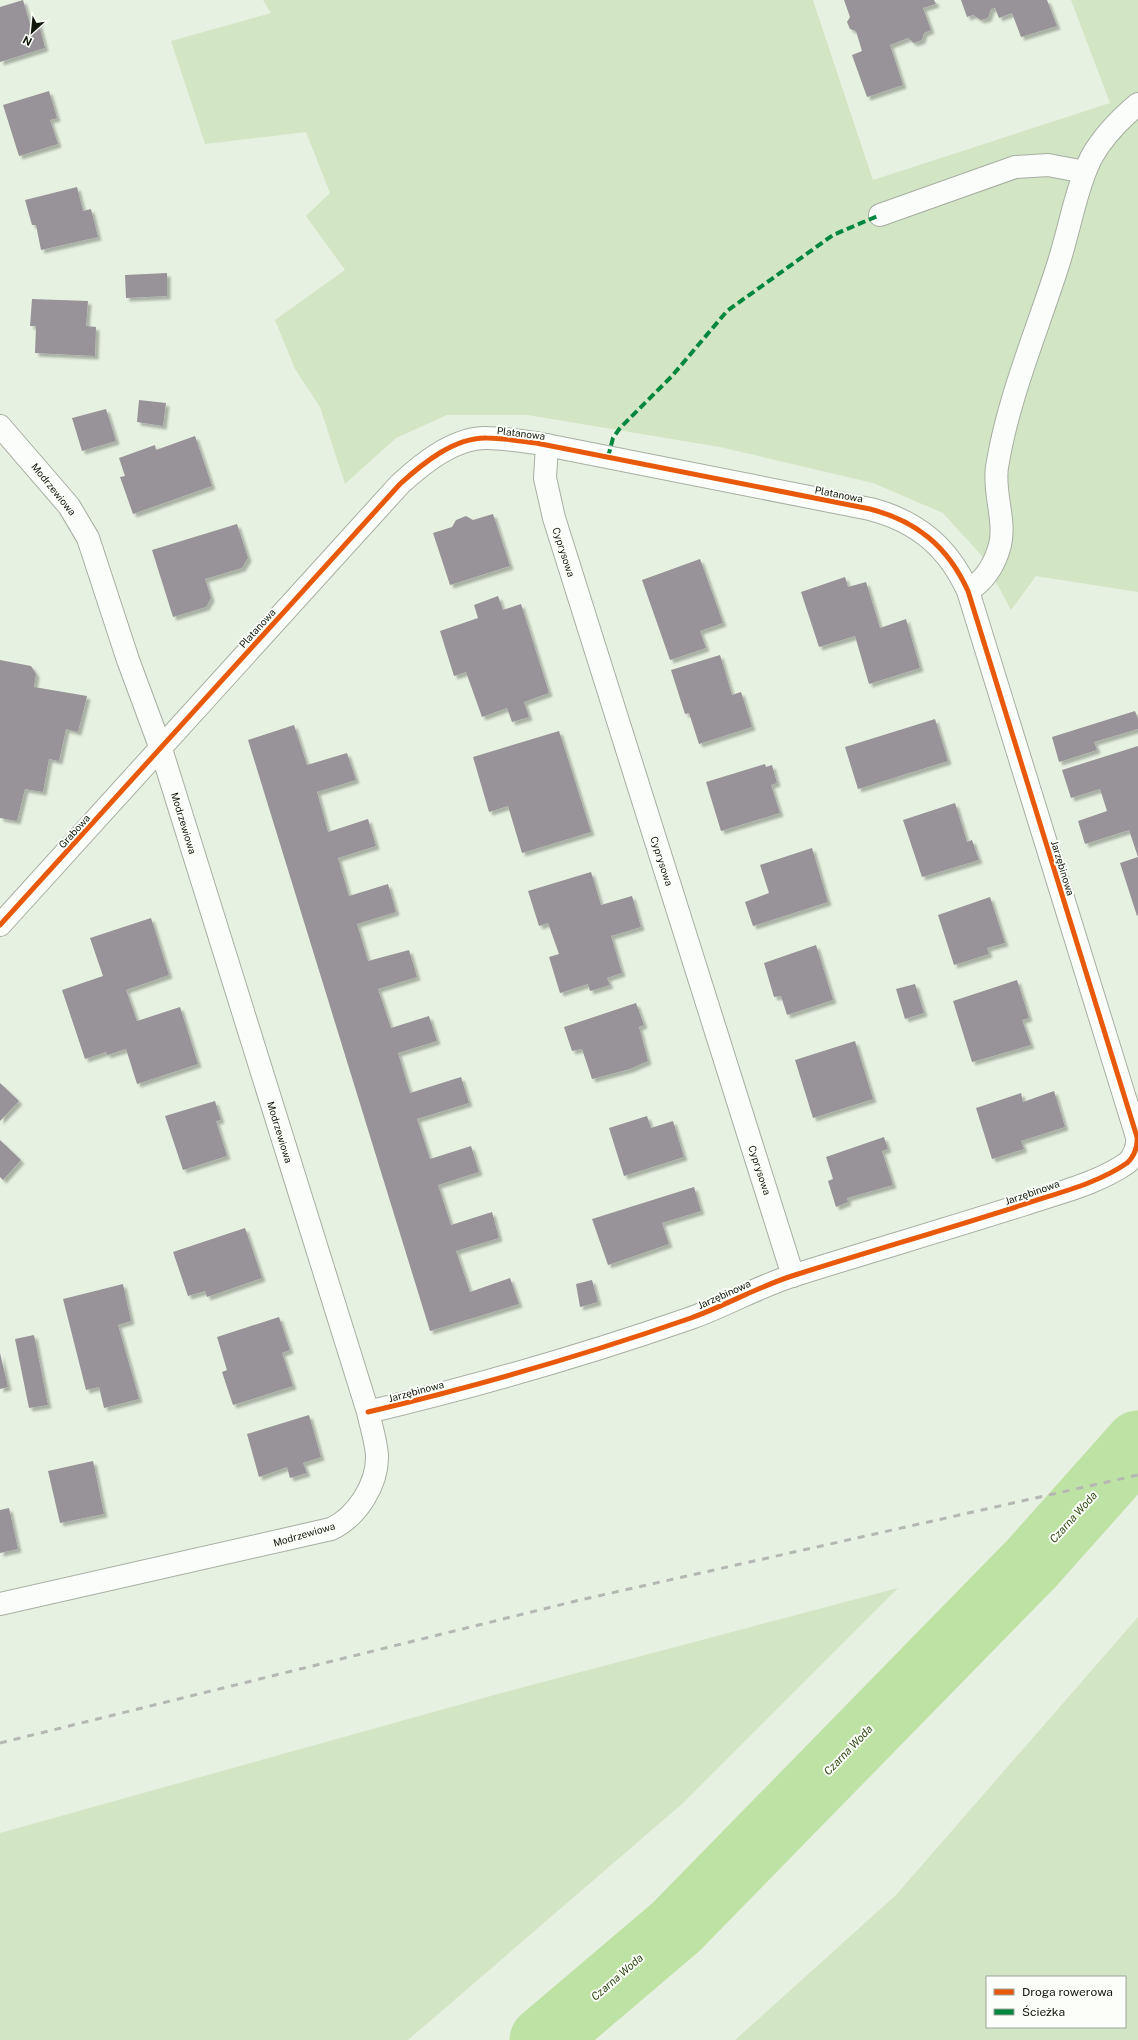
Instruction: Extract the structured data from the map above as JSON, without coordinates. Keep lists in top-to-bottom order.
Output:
{
  "streets": {
    "street": [
      "Platanowa",
      "Modrzewiowa",
      "Cyprysowa",
      "Grabowa",
      "Jarzębinowa"
    ]
  },
  "crossings": [
    ["Platanowa", "Modrzewiowa"],
    ["Platanowa", "Cyprysowa"],
    ["Platanowa", "Grabowa"],
    ["Platanowa", "Jarzębinowa"],
    ["Modrzewiowa", "Grabowa"],
    ["Modrzewiowa", "Jarzębinowa"],
    ["Cyprysowa", "Jarzębinowa"]
  ],
  "water": ["Czarna Woda"],
  "legend": ["Droga rowerowa", "Ścieżka"],
  "north": "bottom left"
}
